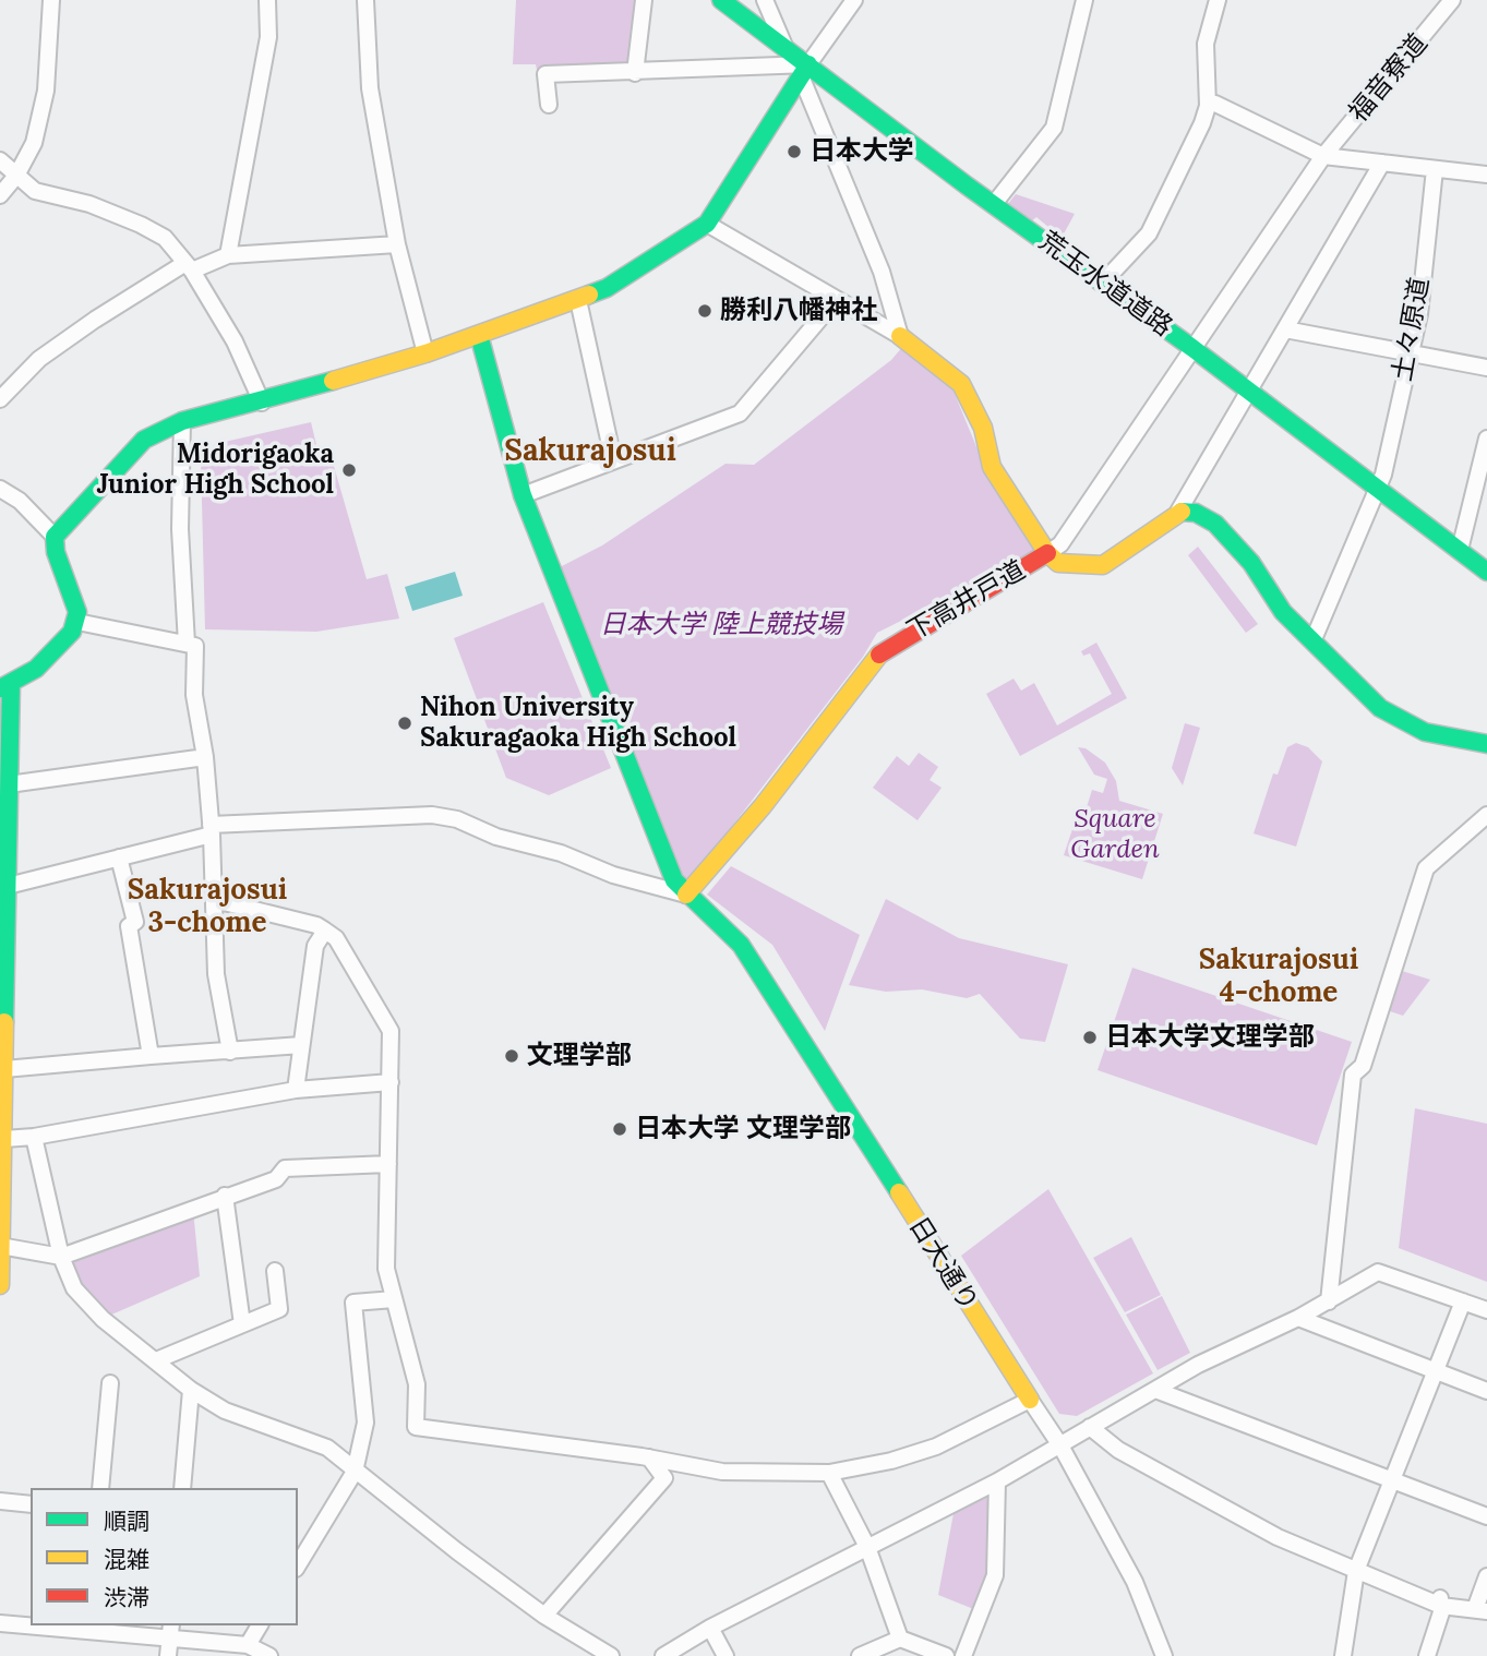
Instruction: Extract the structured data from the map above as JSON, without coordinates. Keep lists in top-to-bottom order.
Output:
{
  "streets": {
    "street": [
      "福音寮道",
      "荒玉水道道路",
      "土々原道",
      "下高井戸道",
      "日大通り"
    ]
  },
  "crossings": [
    ["福音寮道", "荒玉水道道路"],
    ["福音寮道", "下高井戸道"],
    ["荒玉水道道路", "土々原道"],
    ["下高井戸道", "日大通り"]
  ],
  "districts": ["Sakurajosui", "Sakurajosui 3-chome", "Sakurajosui 4-chome"],
  "parks": ["日本大学 陸上競技場", "Square Garden"],
  "places": [
    "日本大学",
    "勝利八幡神社",
    "Midorigaoka Junior High School",
    "Nihon University Sakuragaoka High School",
    "日本大学文理学部",
    "文理学部",
    "日本大学 文理学部"
  ],
  "legend": ["順調", "混雑", "渋滞"]
}
